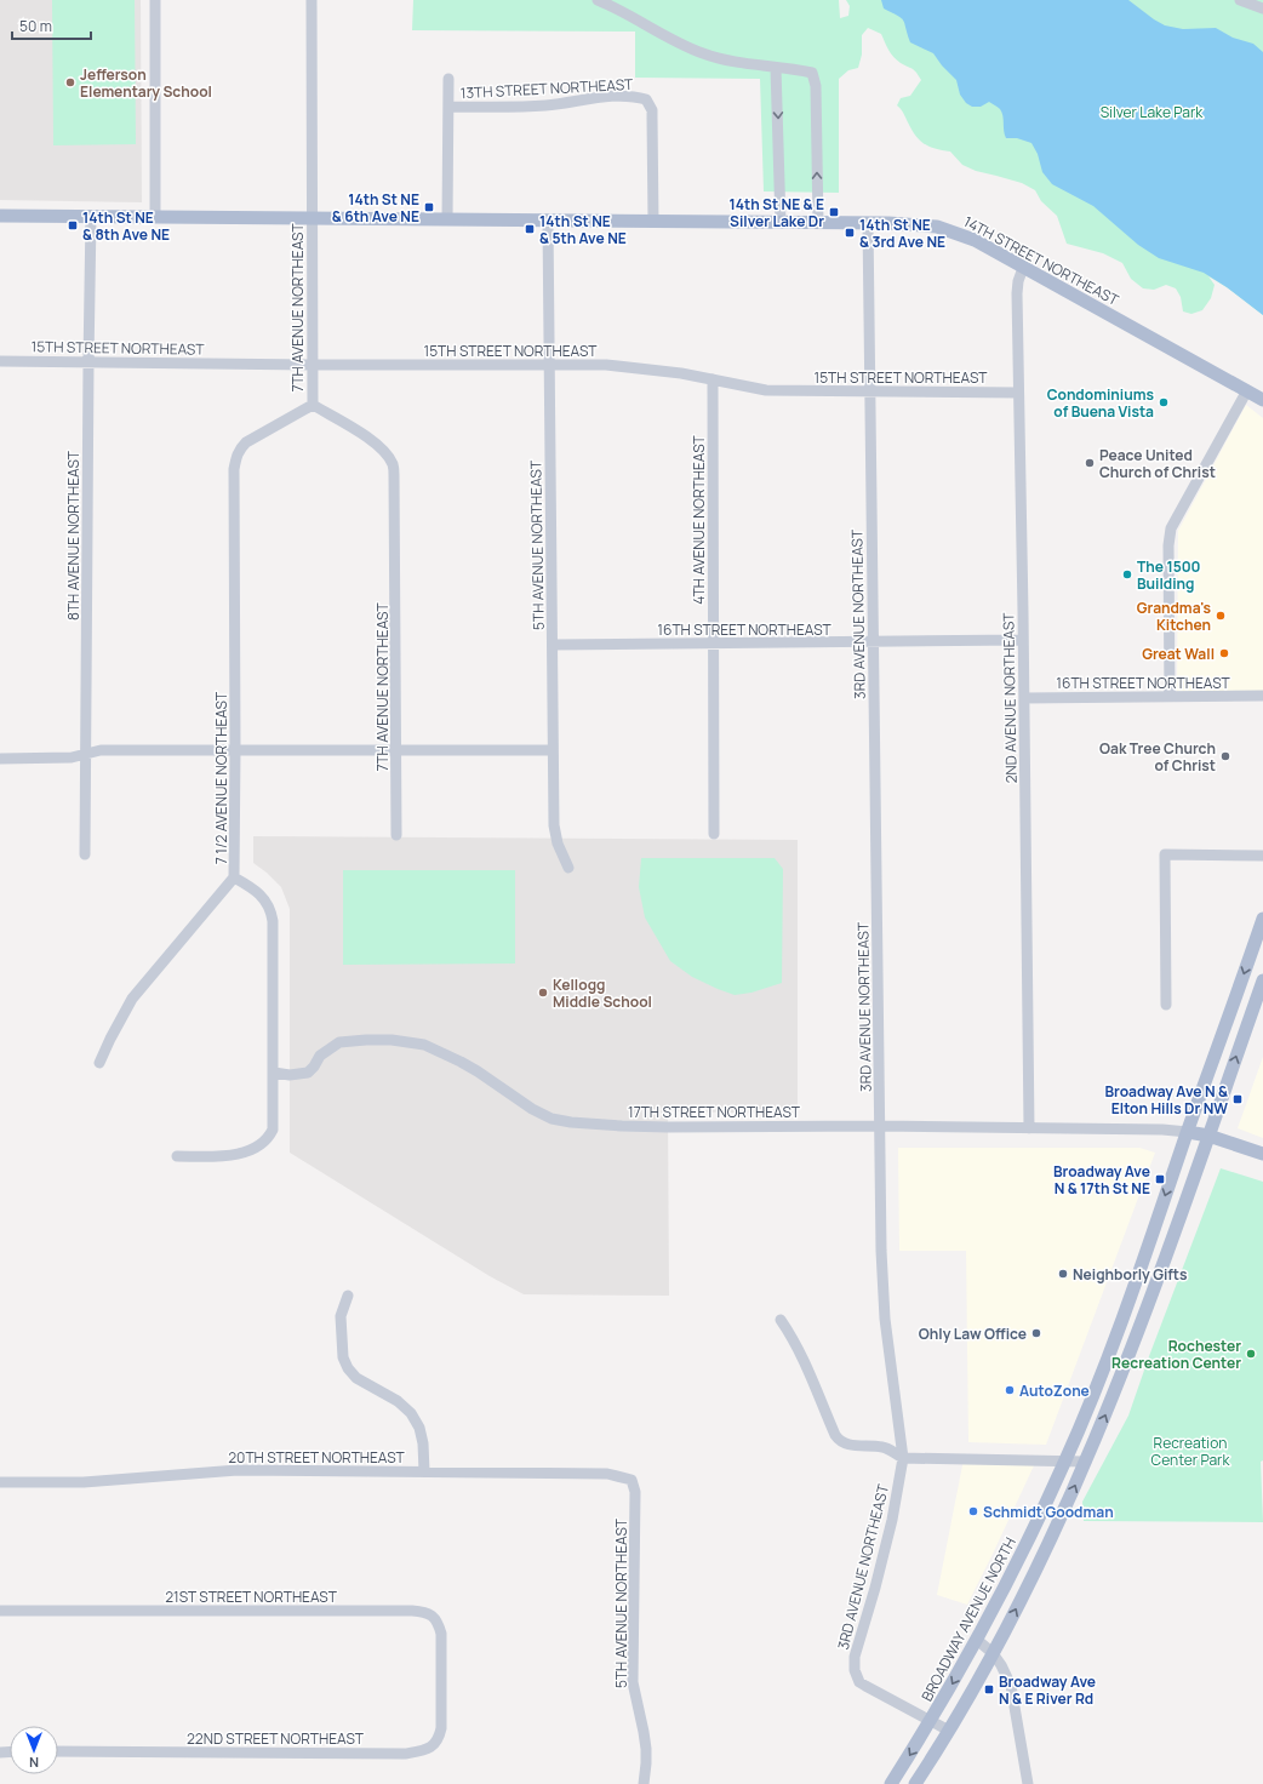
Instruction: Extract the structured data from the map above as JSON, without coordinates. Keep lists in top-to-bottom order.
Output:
{
  "streets": {
    "main road": ["14TH STREET NORTHEAST", "BROADWAY AVENUE NORTH"],
    "street": [
      "13TH STREET NORTHEAST",
      "7TH AVENUE NORTHEAST",
      "15TH STREET NORTHEAST",
      "4TH AVENUE NORTHEAST",
      "8TH AVENUE NORTHEAST",
      "5TH AVENUE NORTHEAST",
      "3RD AVENUE NORTHEAST",
      "16TH STREET NORTHEAST",
      "2ND AVENUE NORTHEAST",
      "7 1/2 AVENUE NORTHEAST",
      "17TH STREET NORTHEAST",
      "20TH STREET NORTHEAST",
      "21ST STREET NORTHEAST",
      "22ND STREET NORTHEAST"
    ]
  },
  "crossings": [
    ["13TH STREET NORTHEAST", "14TH STREET NORTHEAST"],
    ["14TH STREET NORTHEAST", "7TH AVENUE NORTHEAST"],
    ["14TH STREET NORTHEAST", "8TH AVENUE NORTHEAST"],
    ["14TH STREET NORTHEAST", "5TH AVENUE NORTHEAST"],
    ["14TH STREET NORTHEAST", "3RD AVENUE NORTHEAST"],
    ["14TH STREET NORTHEAST", "2ND AVENUE NORTHEAST"],
    ["7TH AVENUE NORTHEAST", "15TH STREET NORTHEAST"],
    ["7TH AVENUE NORTHEAST", "7 1/2 AVENUE NORTHEAST"],
    ["15TH STREET NORTHEAST", "4TH AVENUE NORTHEAST"],
    ["15TH STREET NORTHEAST", "8TH AVENUE NORTHEAST"],
    ["15TH STREET NORTHEAST", "5TH AVENUE NORTHEAST"],
    ["15TH STREET NORTHEAST", "3RD AVENUE NORTHEAST"],
    ["15TH STREET NORTHEAST", "2ND AVENUE NORTHEAST"],
    ["4TH AVENUE NORTHEAST", "16TH STREET NORTHEAST"],
    ["5TH AVENUE NORTHEAST", "16TH STREET NORTHEAST"],
    ["5TH AVENUE NORTHEAST", "20TH STREET NORTHEAST"],
    ["3RD AVENUE NORTHEAST", "16TH STREET NORTHEAST"],
    ["3RD AVENUE NORTHEAST", "17TH STREET NORTHEAST"],
    ["3RD AVENUE NORTHEAST", "BROADWAY AVENUE NORTH"],
    ["16TH STREET NORTHEAST", "2ND AVENUE NORTHEAST"],
    ["2ND AVENUE NORTHEAST", "17TH STREET NORTHEAST"],
    ["7 1/2 AVENUE NORTHEAST", "17TH STREET NORTHEAST"],
    ["17TH STREET NORTHEAST", "BROADWAY AVENUE NORTH"],
    ["21ST STREET NORTHEAST", "22ND STREET NORTHEAST"]
  ],
  "parks": ["Silver Lake Park", "Recreation Center Park"],
  "places": {
    "other": [
      "Jefferson Elementary School",
      "Condominiums of Buena Vista",
      "Peace United Church of Christ",
      "The 1500 Building",
      "Grandma's Kitchen",
      "Great Wall",
      "Oak Tree Church of Christ",
      "Kellogg Middle School",
      "Neighborly Gifts",
      "Ohly Law Office",
      "Rochester Recreation Center",
      "AutoZone",
      "Schmidt Goodman"
    ],
    "transit": [
      "14th St NE & 6th Ave NE",
      "14th St NE & E Silver Lake Dr",
      "14th St NE & 8th Ave NE",
      "14th St NE & 5th Ave NE",
      "14th St NE & 3rd Ave NE",
      "Broadway Ave N & Elton Hills Dr NW",
      "Broadway Ave N & 17th St NE",
      "Broadway Ave N & E River Rd"
    ]
  },
  "scale_bar": "50 m",
  "north": "bottom"
}
